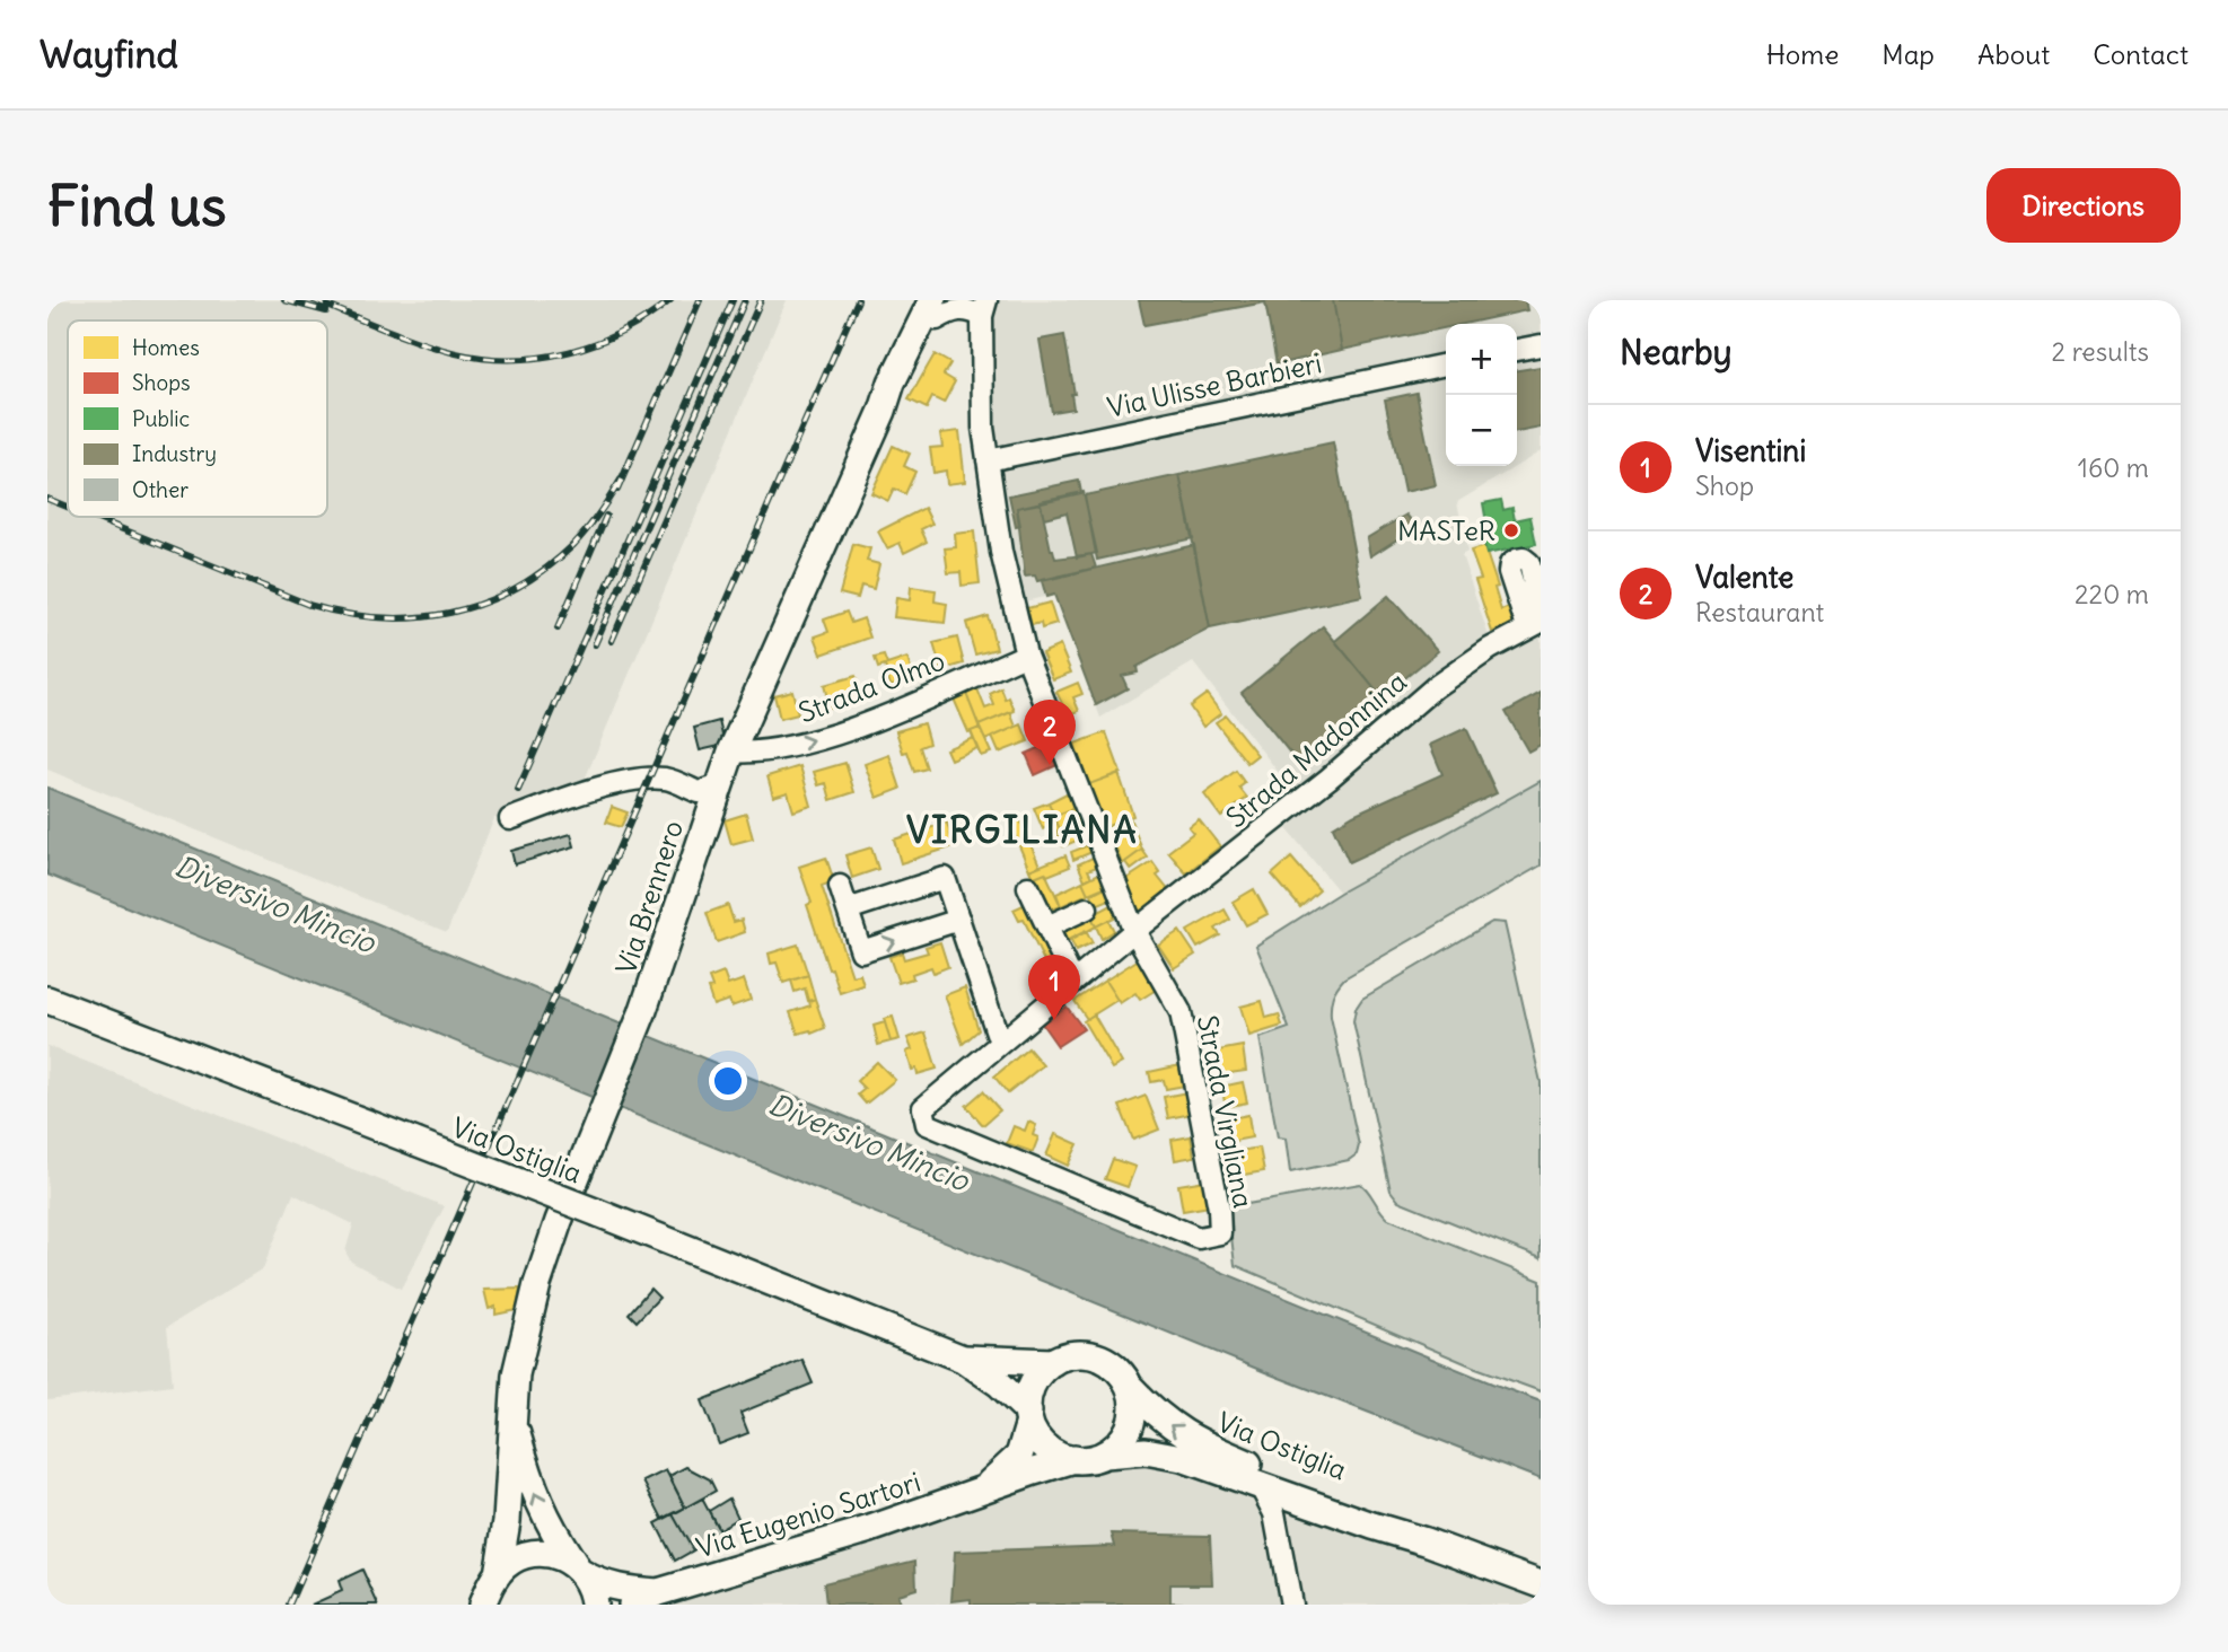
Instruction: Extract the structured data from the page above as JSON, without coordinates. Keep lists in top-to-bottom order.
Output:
{
  "streets": {
    "main road": ["Via Brennero", "Via Ostiglia", "Via Eugenio Sartori"],
    "street": [
      "Via Ulisse Barbieri",
      "Strada Olmo",
      "Strada Madonnina",
      "Strada Virgliana"
    ]
  },
  "crossings": [
    ["Strada Olmo", "Via Brennero"],
    ["Strada Madonnina", "Strada Virgliana"],
    ["Via Brennero", "Via Eugenio Sartori"],
    ["Via Ostiglia", "Via Eugenio Sartori"]
  ],
  "one_way": ["Strada Olmo"],
  "districts": ["VIRGILIANA"],
  "water": ["Diversivo Mincio"],
  "places": ["MASTeR"],
  "legend": [
    "Homes",
    "Shops",
    "Public",
    "Industry",
    "Other"
  ],
  "page": {
    "header": "Wayfind",
    "nav": [
      "Home",
      "Map",
      "About",
      "Contact"
    ],
    "buttons": "Directions",
    "title": "Find us",
    "heading": ["Nearby", "2 results"],
    "map_buttons": ["+", "−"],
    "list": [
      {
        "mark": "1",
        "name": "Visentini",
        "note": "Shop",
        "value": "160 m"
      },
      {
        "mark": "2",
        "name": "Valente",
        "note": "Restaurant",
        "value": "220 m"
      }
    ],
    "pins": ["2", "1"]
  }
}
